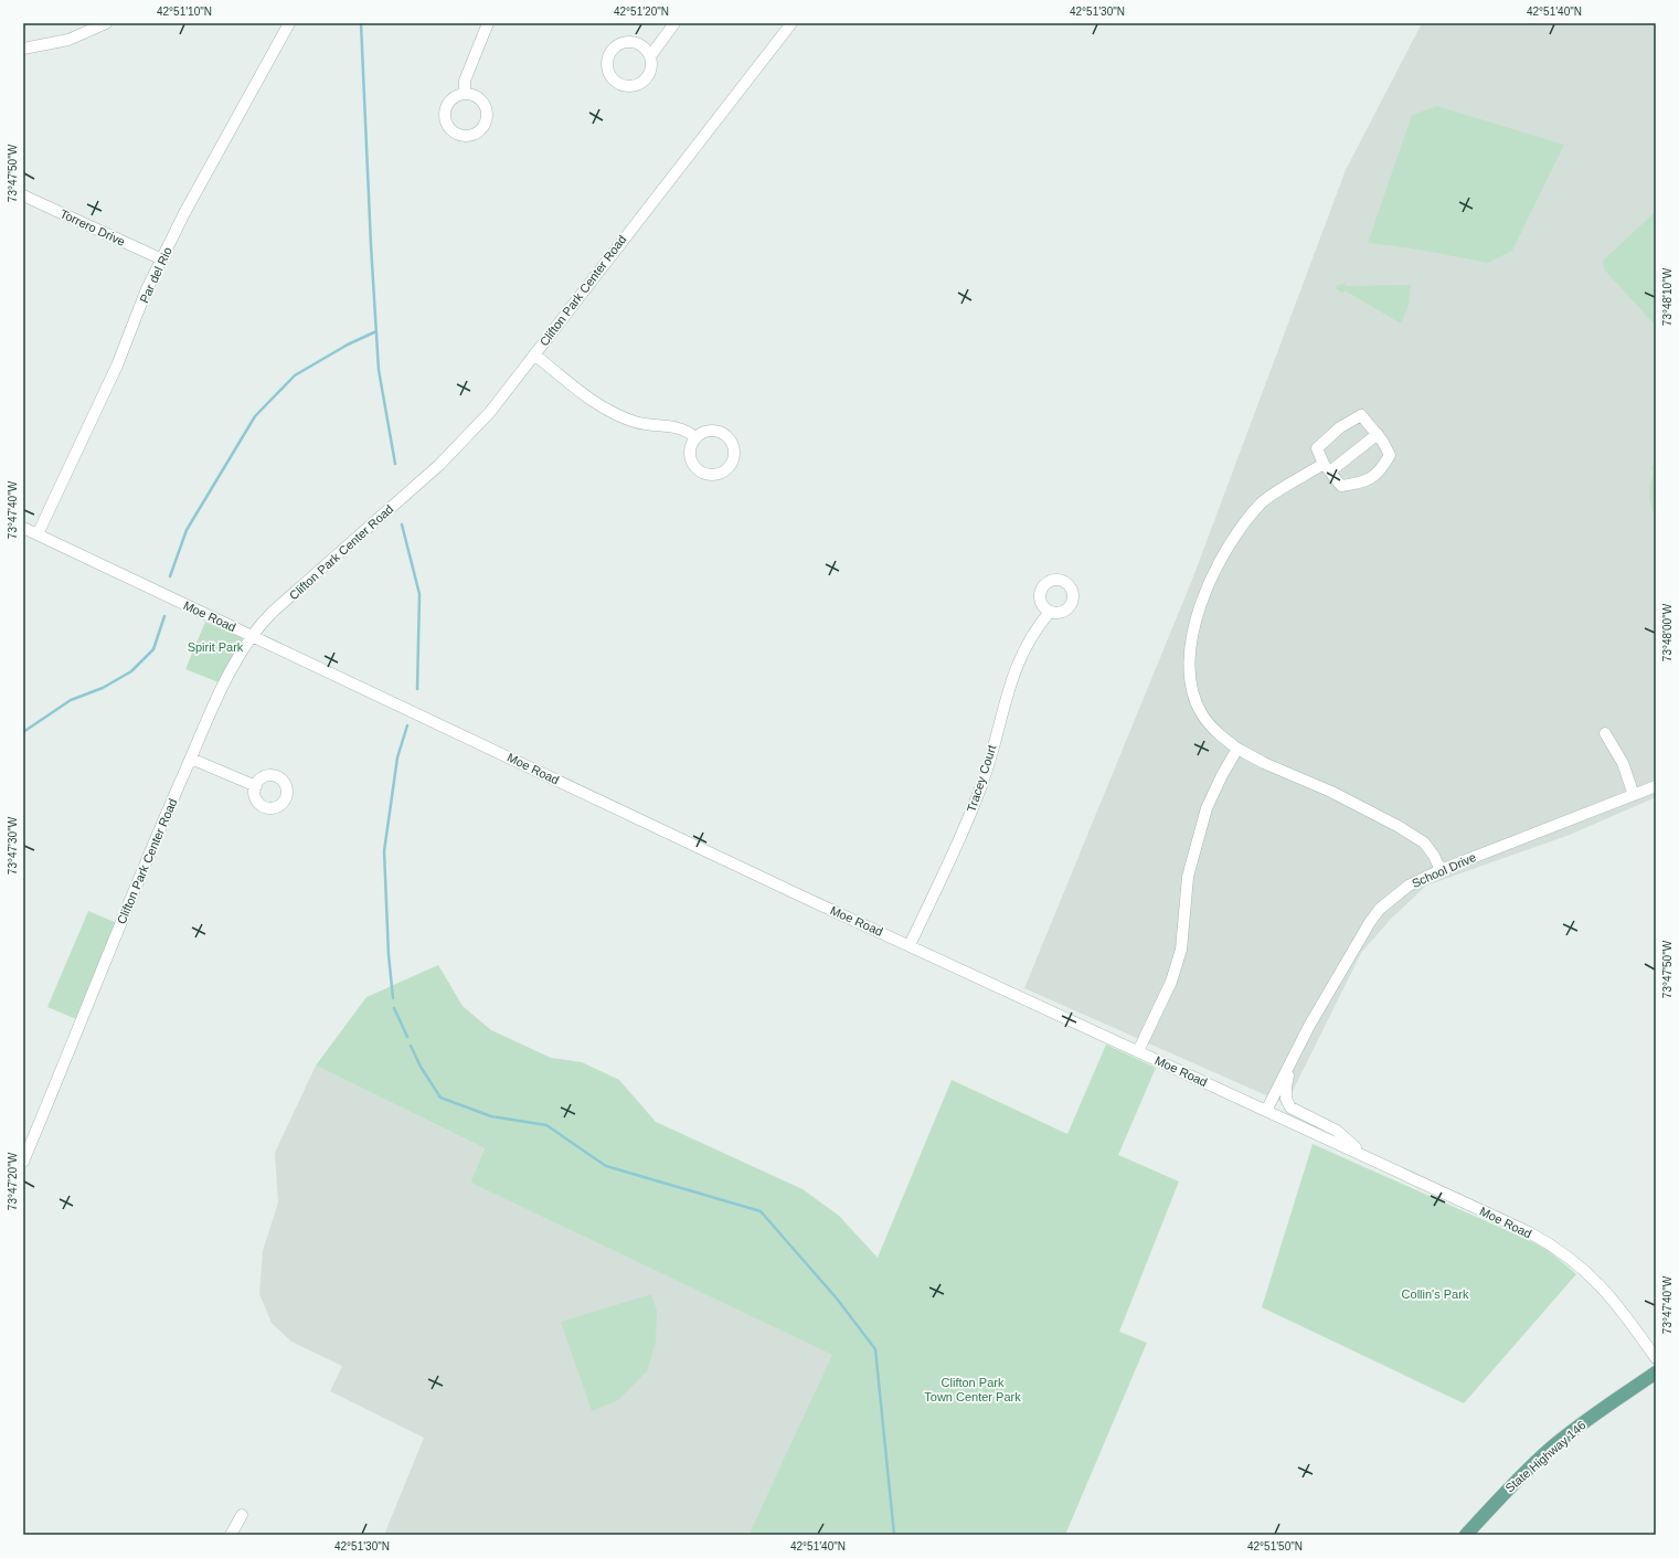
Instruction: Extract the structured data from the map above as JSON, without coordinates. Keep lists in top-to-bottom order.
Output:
{
  "streets": {
    "main road": ["State Highway 146"],
    "street": [
      "Torrero Drive",
      "Par del Rio",
      "Clifton Park Center Road",
      "Moe Road",
      "Tracey Court",
      "School Drive"
    ]
  },
  "crossings": [
    ["Torrero Drive", "Par del Rio"],
    ["Par del Rio", "Moe Road"],
    ["Clifton Park Center Road", "Moe Road"],
    ["Moe Road", "Tracey Court"],
    ["Moe Road", "School Drive"]
  ],
  "parks": ["Spirit Park", "Collin's Park", "Clifton Park Town Center Park"],
  "coordinates": [
    "42°51'10\"N",
    "42°51'20\"N",
    "42°51'30\"N",
    "42°51'40\"N",
    "73°47'50\"W",
    "73°48'10\"W",
    "73°47'40\"W",
    "73°48'00\"W",
    "73°47'30\"W",
    "73°47'20\"W",
    "42°51'50\"N"
  ]
}
